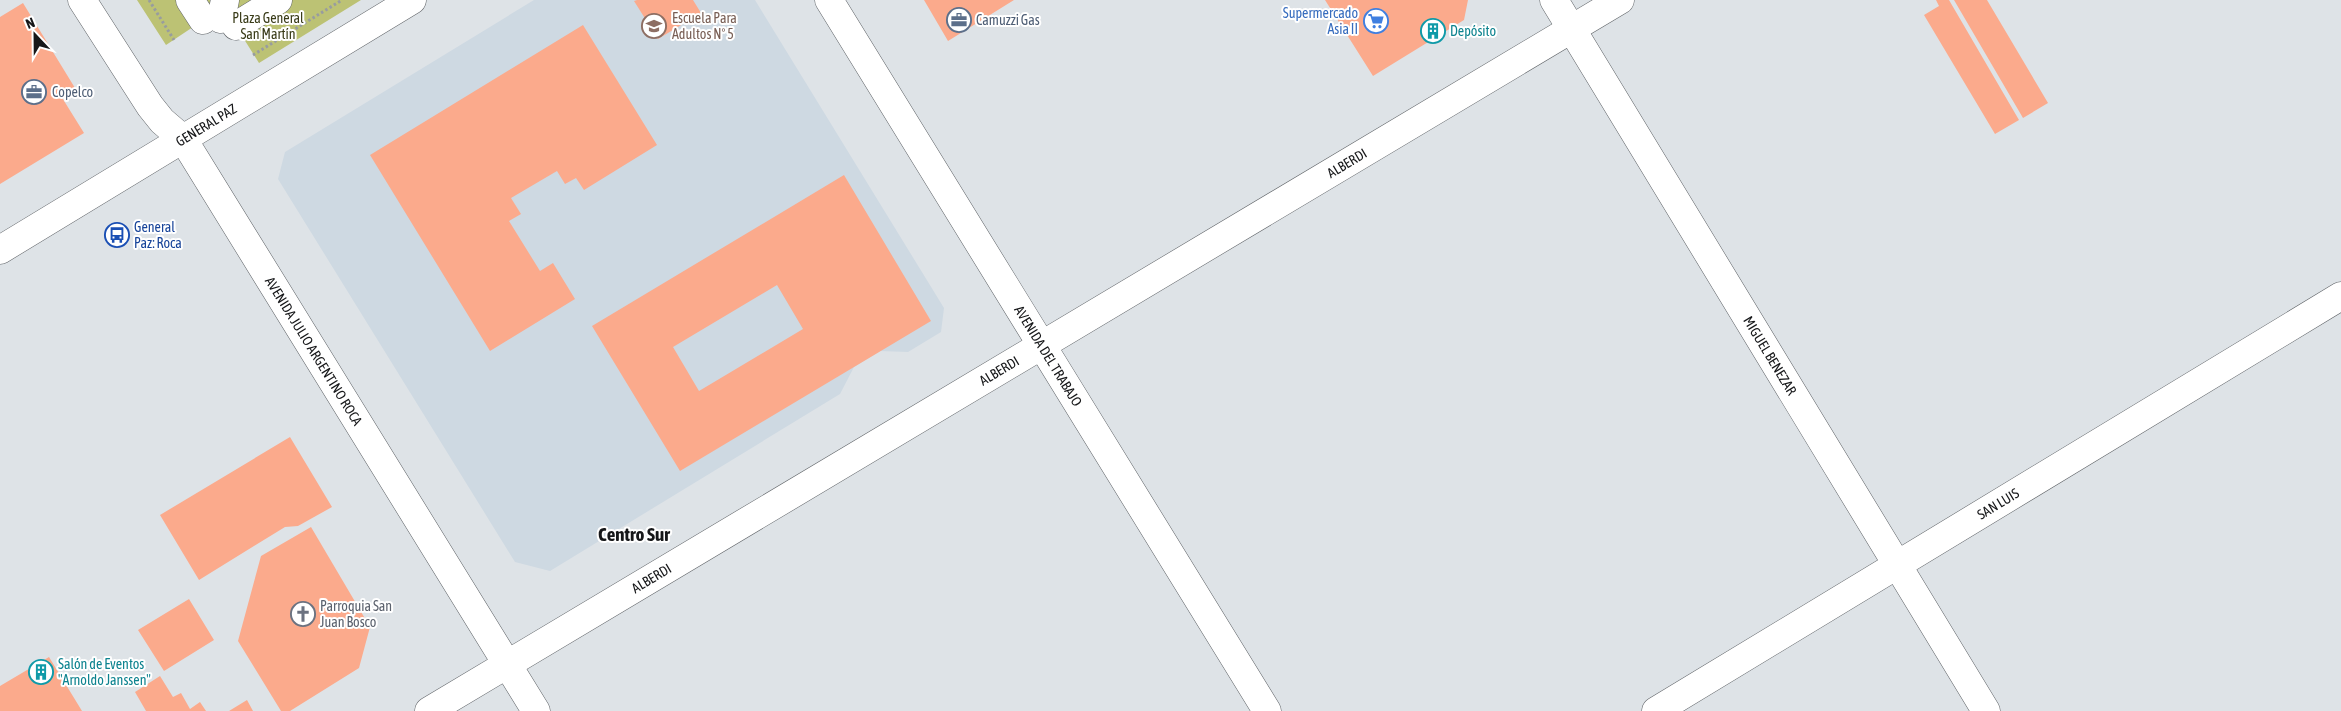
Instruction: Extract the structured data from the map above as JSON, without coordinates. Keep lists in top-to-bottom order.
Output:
{
  "streets": {
    "street": [
      "GENERAL PAZ",
      "ALBERDI",
      "AVENIDA JULIO ARGENTINO ROCA",
      "AVENIDA DEL TRABAJO",
      "MIGUEL BENEZAR",
      "SAN LUIS"
    ]
  },
  "crossings": [
    ["GENERAL PAZ", "AVENIDA JULIO ARGENTINO ROCA"],
    ["ALBERDI", "AVENIDA JULIO ARGENTINO ROCA"],
    ["ALBERDI", "AVENIDA DEL TRABAJO"],
    ["ALBERDI", "MIGUEL BENEZAR"],
    ["MIGUEL BENEZAR", "SAN LUIS"]
  ],
  "districts": ["Centro Sur"],
  "parks": ["Plaza General San Martín"],
  "places": {
    "office": ["Camuzzi Gas", "Copelco"],
    "supermarket": ["Supermercado Asia II"],
    "school or university": ["Escuela Para Adultos N° 5"],
    "building": ["Depósito", "Salón de Eventos \"Arnoldo Janssen\""],
    "bus stop": ["General Paz: Roca"],
    "church": ["Parroquia San Juan Bosco"]
  },
  "north": "top"
}
